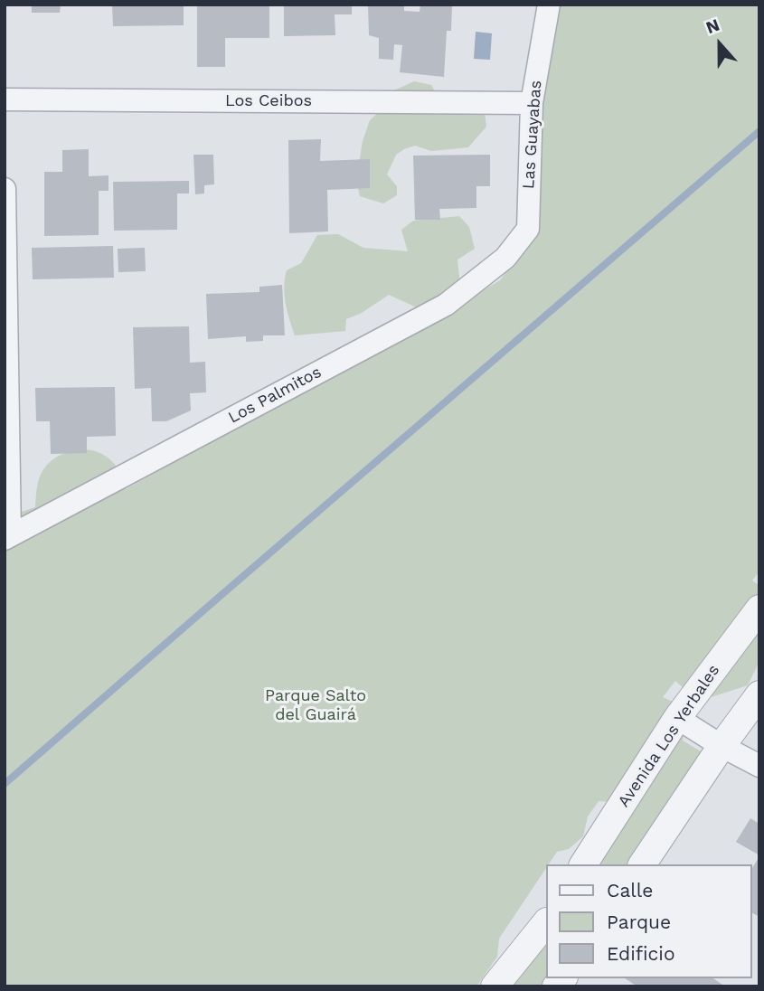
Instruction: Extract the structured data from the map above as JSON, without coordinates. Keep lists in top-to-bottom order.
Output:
{
  "streets": {
    "street": [
      "Los Ceibos",
      "Las Guayabas",
      "Los Palmitos",
      "Avenida Los Yerbales"
    ]
  },
  "crossings": [
    ["Los Ceibos", "Las Guayabas"],
    ["Las Guayabas", "Los Palmitos"]
  ],
  "parks": ["Parque Salto del Guairá"],
  "legend": ["Calle", "Parque", "Edificio"],
  "north": "top"
}
